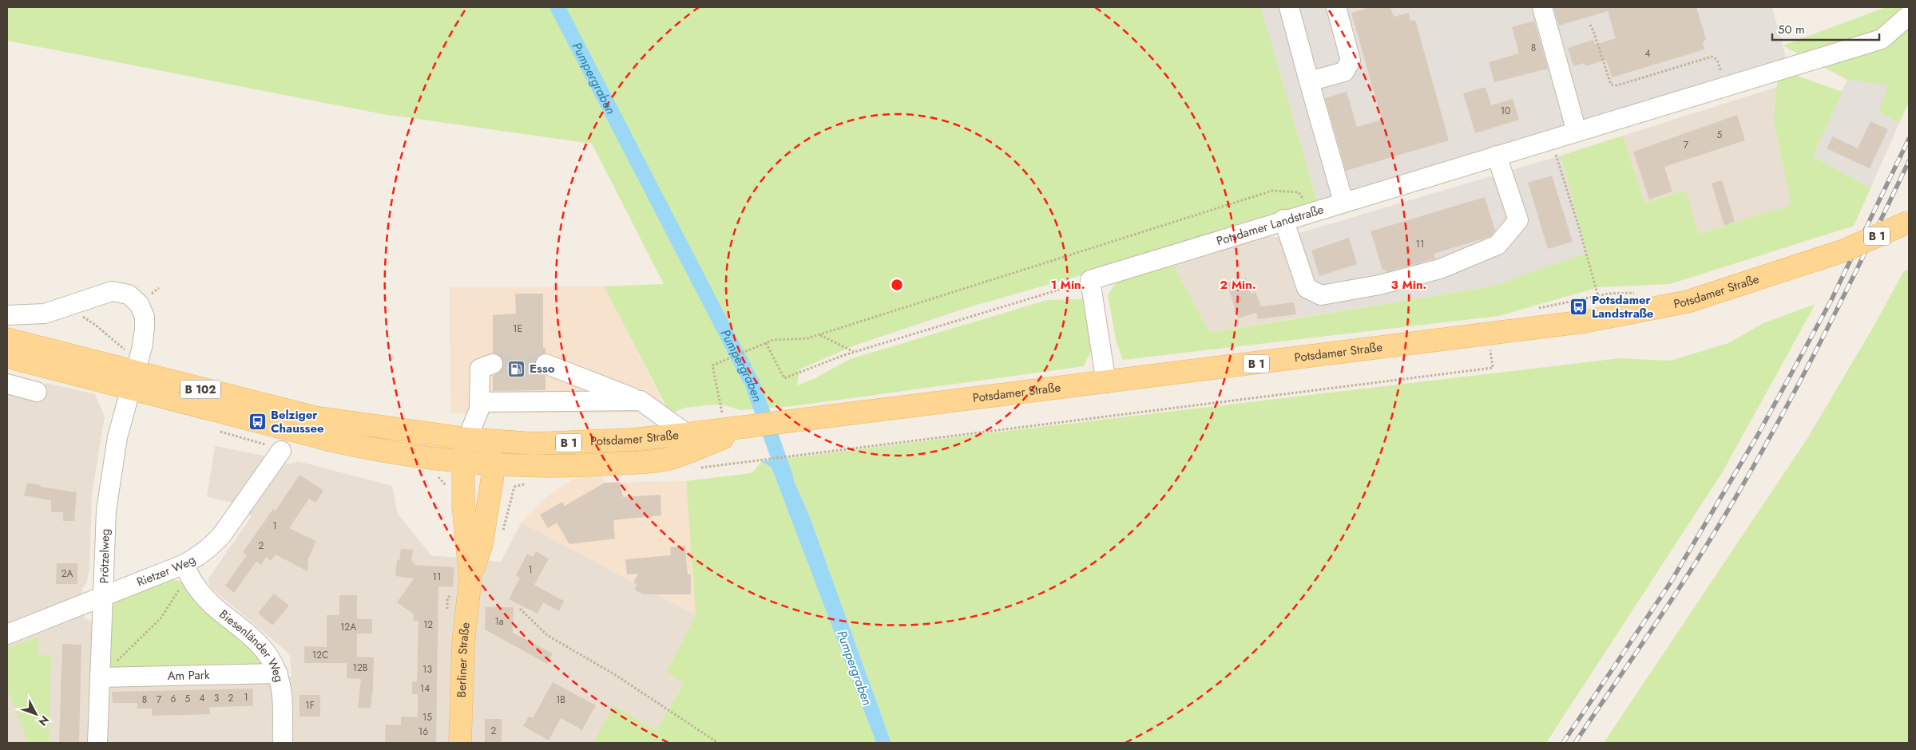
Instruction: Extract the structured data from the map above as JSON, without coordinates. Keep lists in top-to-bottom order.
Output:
{
  "streets": {
    "main road": [
      "B 1",
      "Potsdamer Straße",
      "B 102",
      "Berliner Straße"
    ],
    "street": [
      "Potsdamer Landstraße",
      "Prötzelweg",
      "Rietzer Weg",
      "Biesenländer Weg",
      "Am Park"
    ]
  },
  "crossings": [
    ["Potsdamer Straße", "B 102"],
    ["Potsdamer Straße", "Berliner Straße"],
    ["B 102", "Prötzelweg"],
    ["B 102", "Berliner Straße"],
    ["Prötzelweg", "Rietzer Weg"],
    ["Prötzelweg", "Am Park"],
    ["Rietzer Weg", "Biesenländer Weg"],
    ["Biesenländer Weg", "Am Park"]
  ],
  "water": ["Pumpergraben"],
  "places": {
    "bus stop": ["Potsdamer Landstraße", "Belziger Chaussee"],
    "fuel station": ["Esso"]
  },
  "house_numbers": [
    "8",
    "4",
    "10",
    "5",
    "7",
    "11",
    "1E",
    "1",
    "2",
    "1",
    "2A",
    "11",
    "1a",
    "12",
    "12A",
    "12C",
    "12B",
    "13",
    "14",
    "1",
    "4",
    "3",
    "2",
    "6",
    "5",
    "8",
    "7",
    "1B",
    "1F",
    "15",
    "2",
    "16"
  ],
  "scale_bar": "50 m",
  "north": "bottom right",
  "rings": ["1 Min.", "2 Min.", "3 Min."]
}
